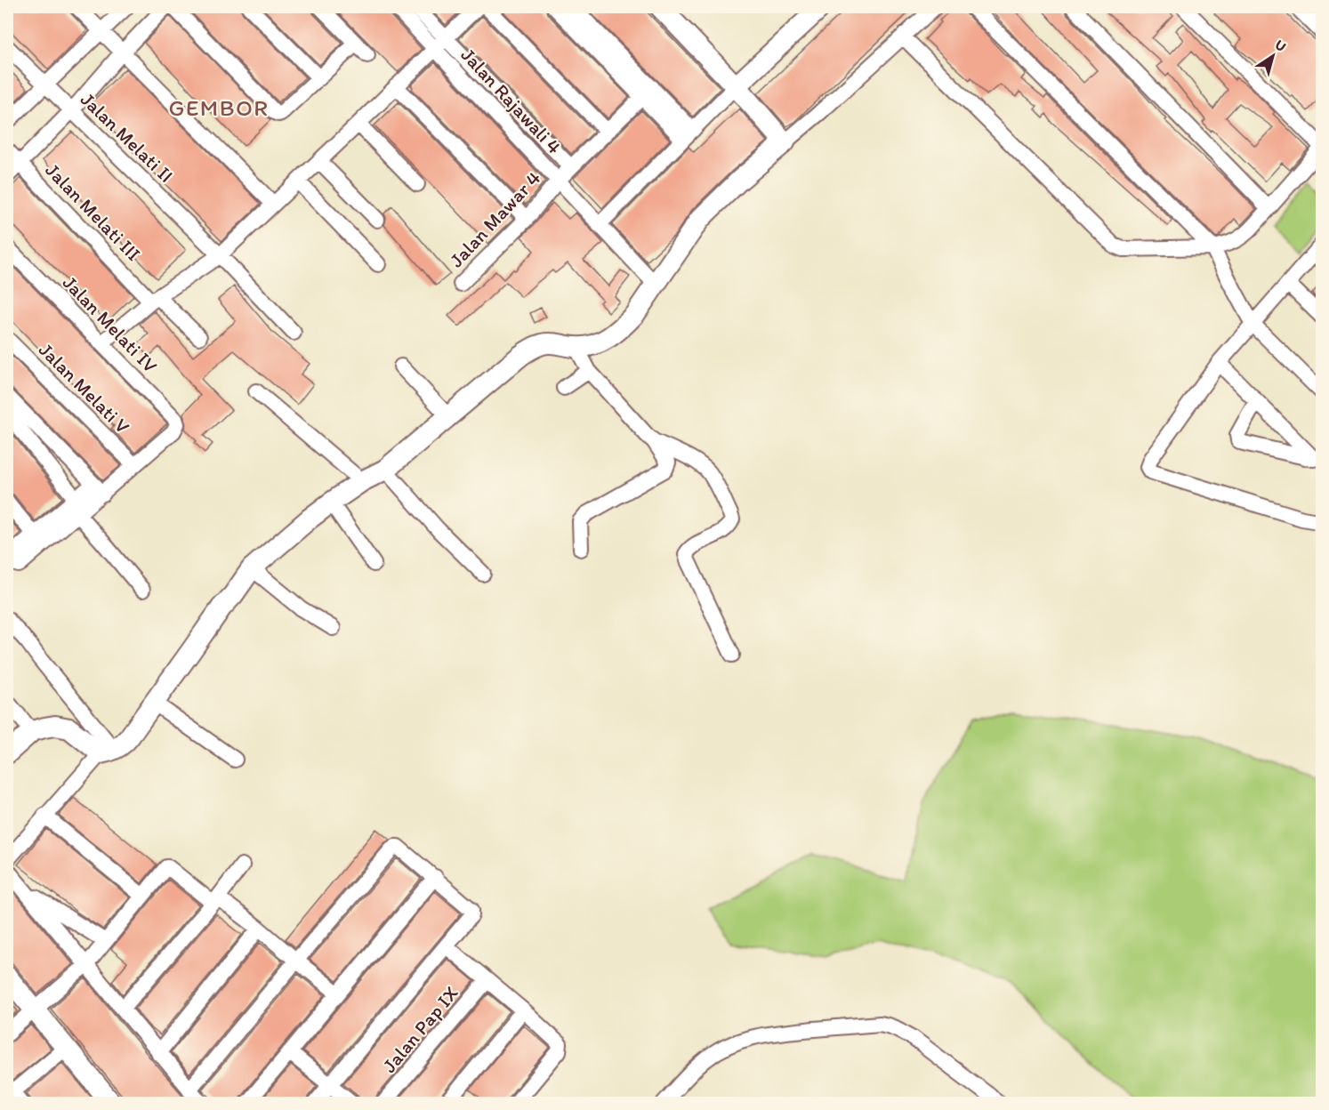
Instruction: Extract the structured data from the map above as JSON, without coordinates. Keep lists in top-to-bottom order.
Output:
{
  "streets": {
    "street": [
      "Jalan Rajawali 4",
      "Jalan Melati II",
      "Jalan Melati III",
      "Jalan Mawar 4",
      "Jalan Melati IV",
      "Jalan Melati V",
      "Jalan Pap IX"
    ]
  },
  "crossings": [
    ["Jalan Rajawali 4", "Jalan Mawar 4"],
    ["Jalan Melati IV", "Jalan Melati V"]
  ],
  "districts": ["GEMBOR"],
  "north": "top right"
}
